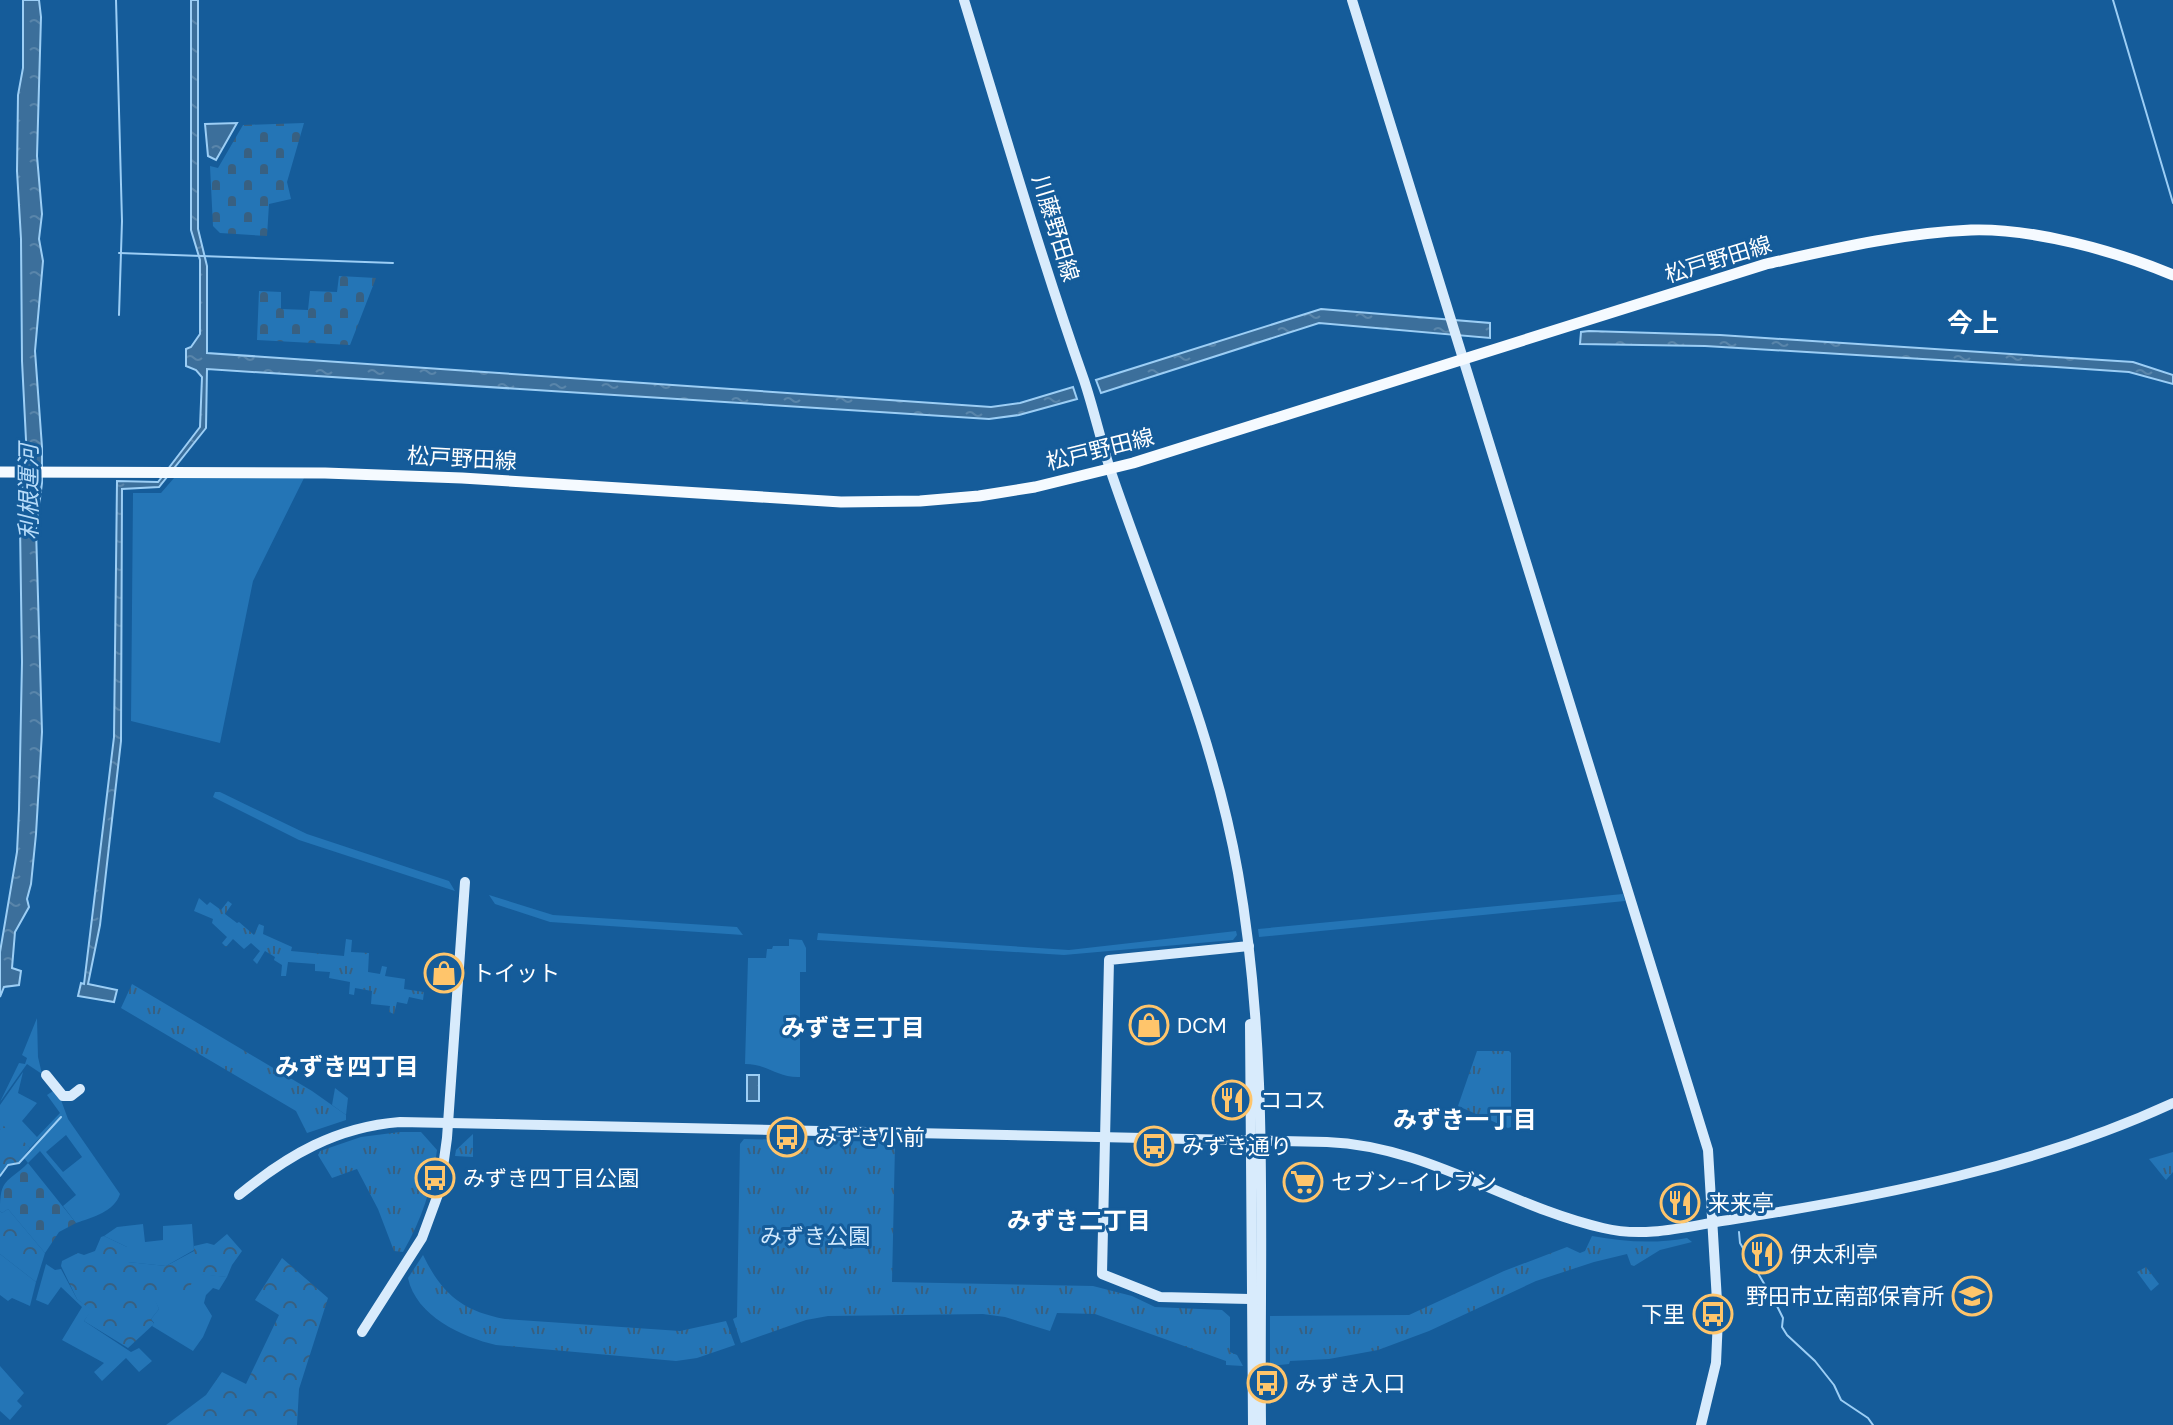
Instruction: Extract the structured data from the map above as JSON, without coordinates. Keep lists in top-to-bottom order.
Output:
{
  "streets": {
    "main road": ["松戸野田線"],
    "street": ["川藤野田線"]
  },
  "crossings": [
    ["川藤野田線", "松戸野田線"]
  ],
  "districts": [
    "今上",
    "みずき三丁目",
    "みずき四丁目",
    "みずき一丁目",
    "みずき二丁目"
  ],
  "water": ["利根運河"],
  "parks": ["みずき公園"],
  "places": {
    "shop": ["トイット", "DCM"],
    "restaurant": ["ココス", "来来亭", "伊太利亭"],
    "bus stop": [
      "みずき小前",
      "みずき通り",
      "みずき四丁目公園",
      "下里",
      "みずき入口"
    ],
    "supermarket": ["セブン-イレブン"],
    "school or university": ["野田市立南部保育所"]
  }
}
